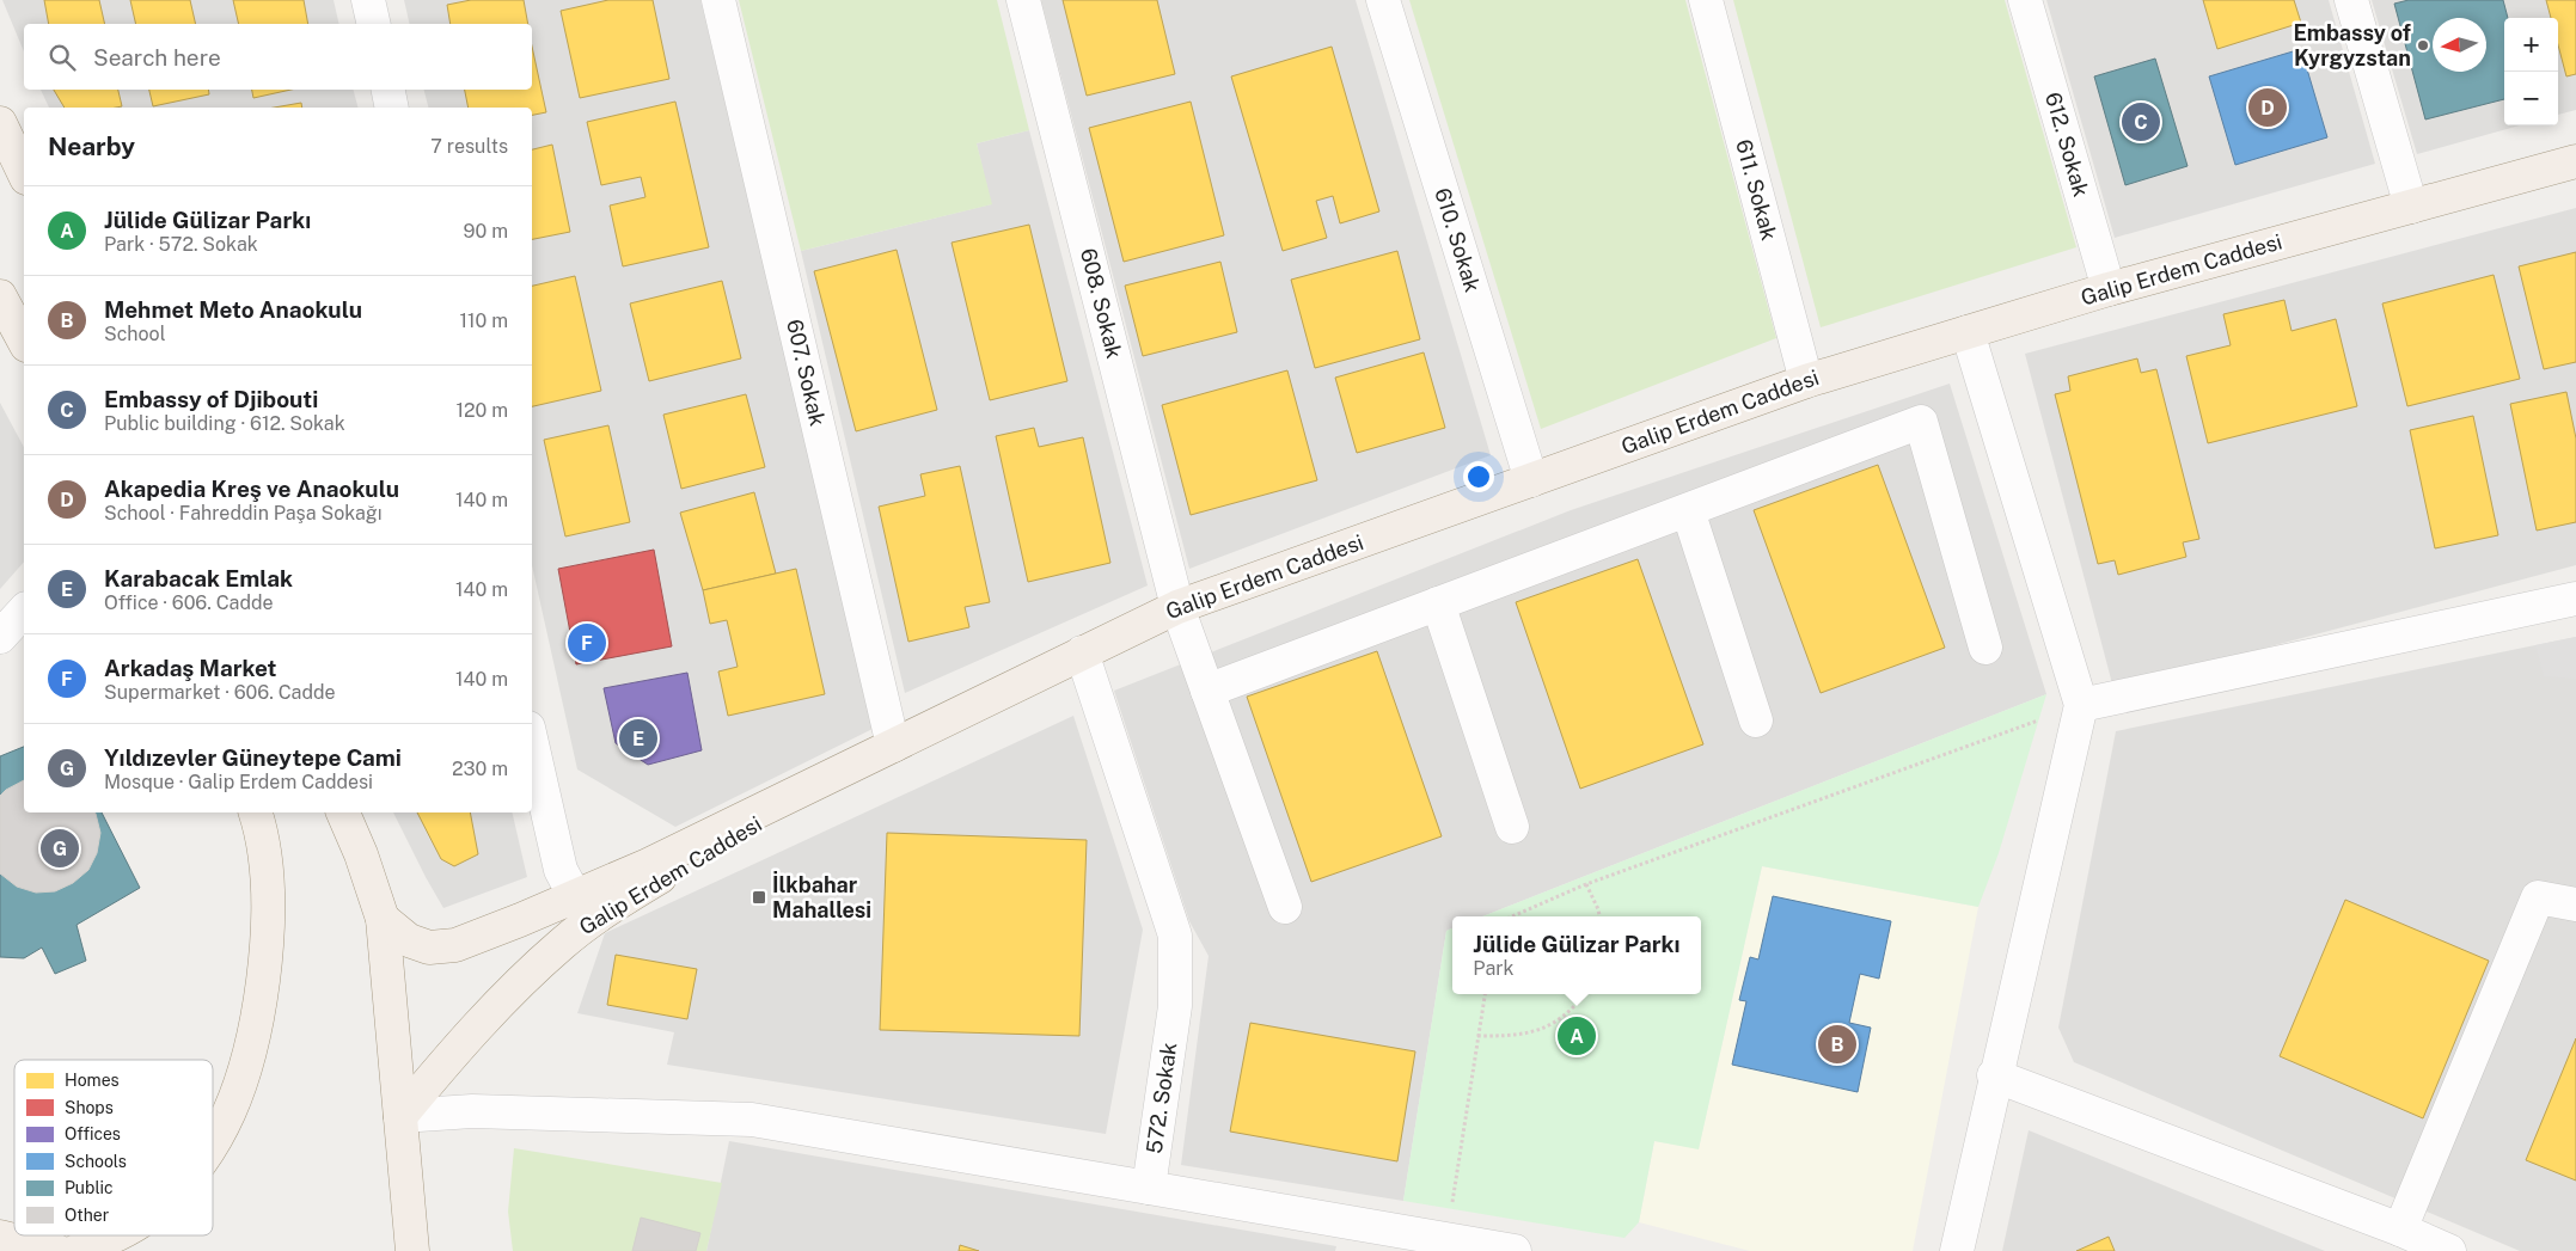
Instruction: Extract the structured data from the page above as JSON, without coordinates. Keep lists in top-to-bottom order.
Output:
{
  "streets": {
    "main road": ["Galip Erdem Caddesi"],
    "street": [
      "612. Sokak",
      "611. Sokak",
      "610. Sokak",
      "608. Sokak",
      "607. Sokak",
      "572. Sokak"
    ]
  },
  "crossings": [
    ["612. Sokak", "Galip Erdem Caddesi"],
    ["611. Sokak", "Galip Erdem Caddesi"],
    ["610. Sokak", "Galip Erdem Caddesi"],
    ["Galip Erdem Caddesi", "608. Sokak"],
    ["Galip Erdem Caddesi", "607. Sokak"],
    ["Galip Erdem Caddesi", "572. Sokak"]
  ],
  "places": {
    "other": ["Embassy of Kyrgyzstan"],
    "transit": ["İlkbahar Mahallesi"]
  },
  "legend": [
    "Homes",
    "Shops",
    "Offices",
    "Schools",
    "Public",
    "Other"
  ],
  "north": "left",
  "page": {
    "map_buttons": ["+", "−"],
    "search": "Search here",
    "pins": [
      "D",
      "C",
      "F",
      "E",
      "G",
      "A",
      "B"
    ],
    "heading": ["Nearby", "7 results"],
    "list": [
      {
        "mark": "A",
        "name": "Jülide Gülizar Parkı",
        "note": "Park · 572. Sokak",
        "value": "90 m"
      },
      {
        "mark": "B",
        "name": "Mehmet Meto Anaokulu",
        "note": "School",
        "value": "110 m"
      },
      {
        "mark": "C",
        "name": "Embassy of Djibouti",
        "note": "Public building · 612. Sokak",
        "value": "120 m"
      },
      {
        "mark": "D",
        "name": "Akapedia Kreş ve Anaokulu",
        "note": "School · Fahreddin Paşa Sokağı",
        "value": "140 m"
      },
      {
        "mark": "E",
        "name": "Karabacak Emlak",
        "note": "Office · 606. Cadde",
        "value": "140 m"
      },
      {
        "mark": "F",
        "name": "Arkadaş Market",
        "note": "Supermarket · 606. Cadde",
        "value": "140 m"
      },
      {
        "mark": "G",
        "name": "Yıldızevler Güneytepe Cami",
        "note": "Mosque · Galip Erdem Caddesi",
        "value": "230 m"
      }
    ],
    "popup": ["Jülide Gülizar Parkı", "Park"]
  }
}
